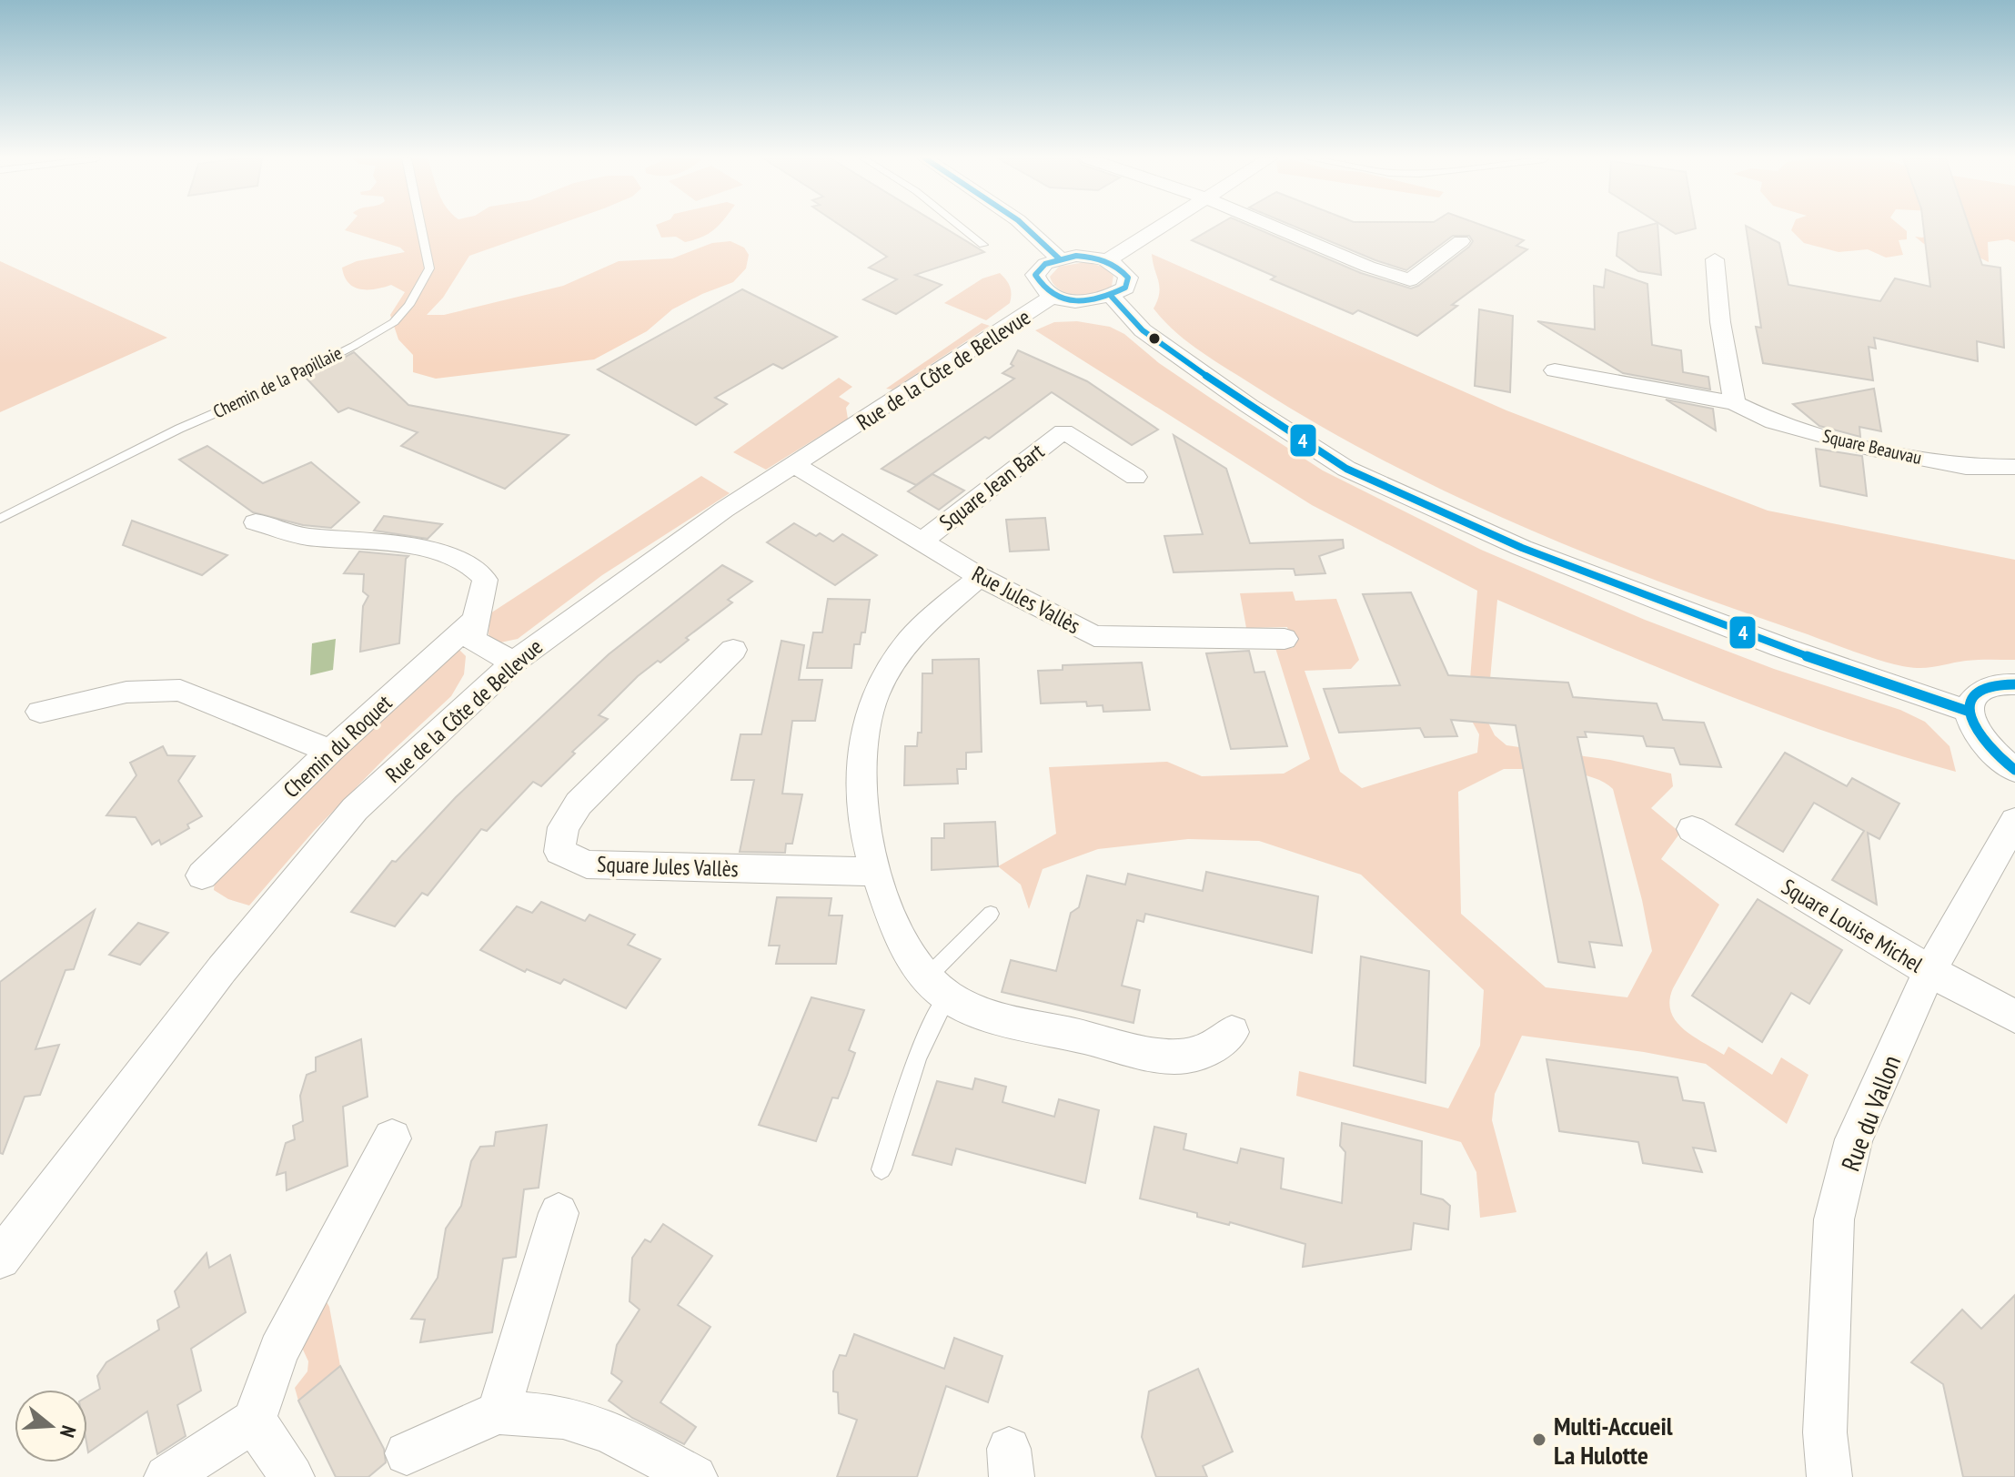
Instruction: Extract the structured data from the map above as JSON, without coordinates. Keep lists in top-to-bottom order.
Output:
{
  "streets": {
    "street": [
      "Rue de la Côte de Bellevue",
      "Square Beauvau",
      "Square Jean Bart",
      "Rue Jules Vallès",
      "Chemin du Roquet",
      "Square Jules Vallès",
      "Square Louise Michel",
      "Rue du Vallon"
    ],
    "lane": ["Chemin de la Papillaie"]
  },
  "crossings": [
    ["Rue de la Côte de Bellevue", "Rue Jules Vallès"],
    ["Square Jean Bart", "Rue Jules Vallès"],
    ["Square Louise Michel", "Rue du Vallon"]
  ],
  "places": ["Multi-Accueil La Hulotte"],
  "lines": ["transit line 4"],
  "north": "right"
}
